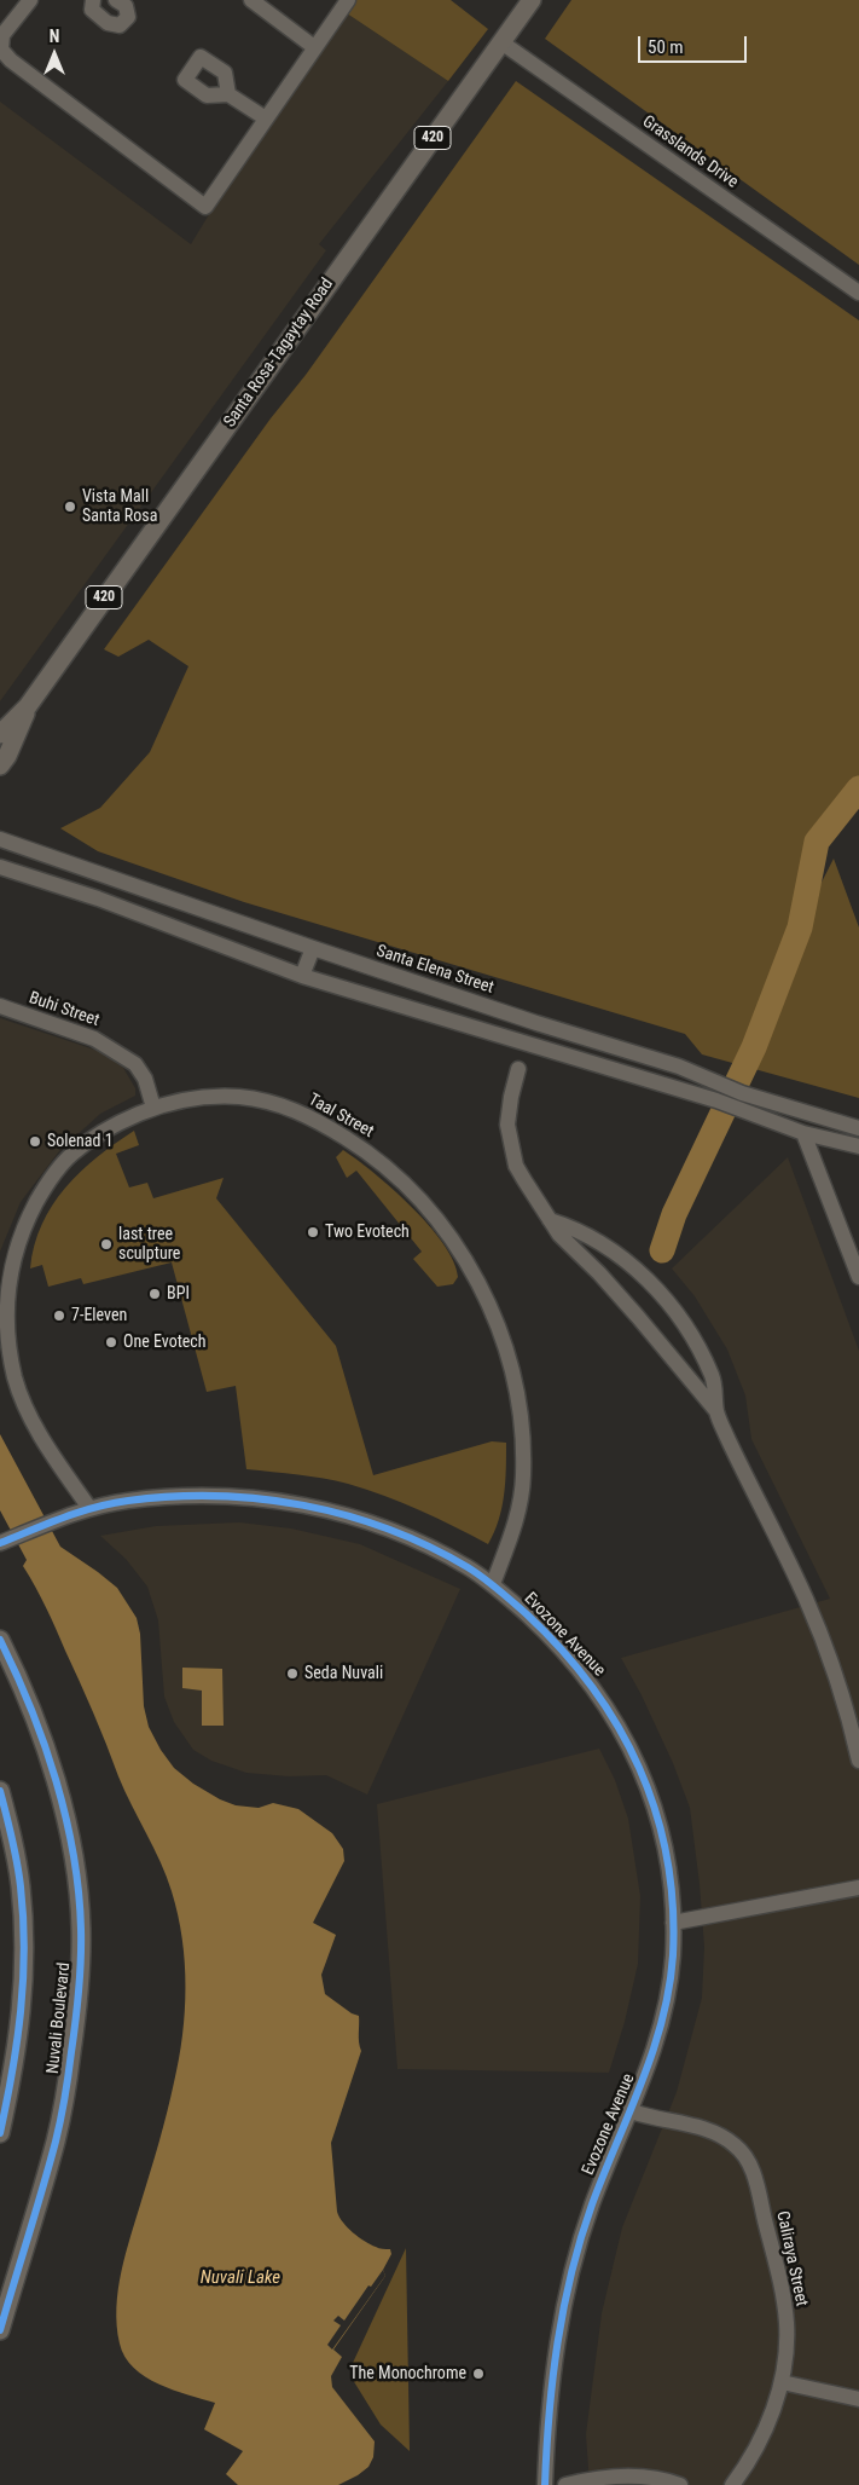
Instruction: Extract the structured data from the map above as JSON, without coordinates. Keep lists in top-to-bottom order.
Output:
{
  "streets": {
    "main road": ["420", "Santa Rosa-Tagaytay Road", "Nuvali Boulevard"],
    "street": [
      "Grasslands Drive",
      "Santa Elena Street",
      "Buhi Street",
      "Taal Street",
      "Evozone Avenue",
      "Caliraya Street"
    ]
  },
  "crossings": [
    ["Grasslands Drive", "Santa Rosa-Tagaytay Road"],
    ["Buhi Street", "Taal Street"],
    ["Taal Street", "Evozone Avenue"],
    ["Evozone Avenue", "Caliraya Street"]
  ],
  "water": ["Nuvali Lake"],
  "places": [
    "Vista Mall Santa Rosa",
    "Solenad 1",
    "Two Evotech",
    "last tree sculpture",
    "BPI",
    "7-Eleven",
    "One Evotech",
    "Seda Nuvali",
    "The Monochrome"
  ],
  "scale_bar": "50 m",
  "north": "top"
}
